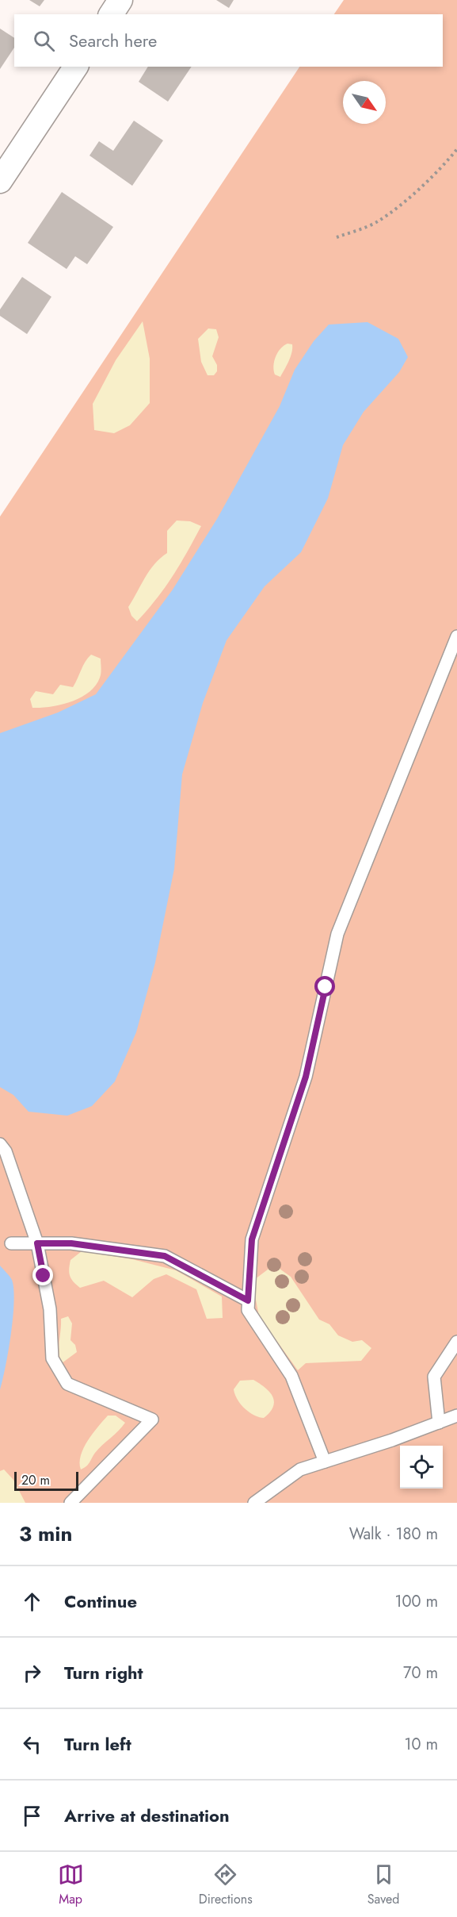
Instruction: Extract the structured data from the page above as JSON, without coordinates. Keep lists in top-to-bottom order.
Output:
{
  "scale_bar": "20 m",
  "north": "bottom right",
  "page": {
    "search": "Search here",
    "scale": "20 m",
    "heading": ["3 min", "Walk · 180 m"],
    "list": [
      ["Continue", "100 m"],
      ["Turn right", "70 m"],
      ["Turn left", "10 m"],
      "Arrive at destination"
    ],
    "nav": ["Map", "Directions", "Saved"]
  }
}
